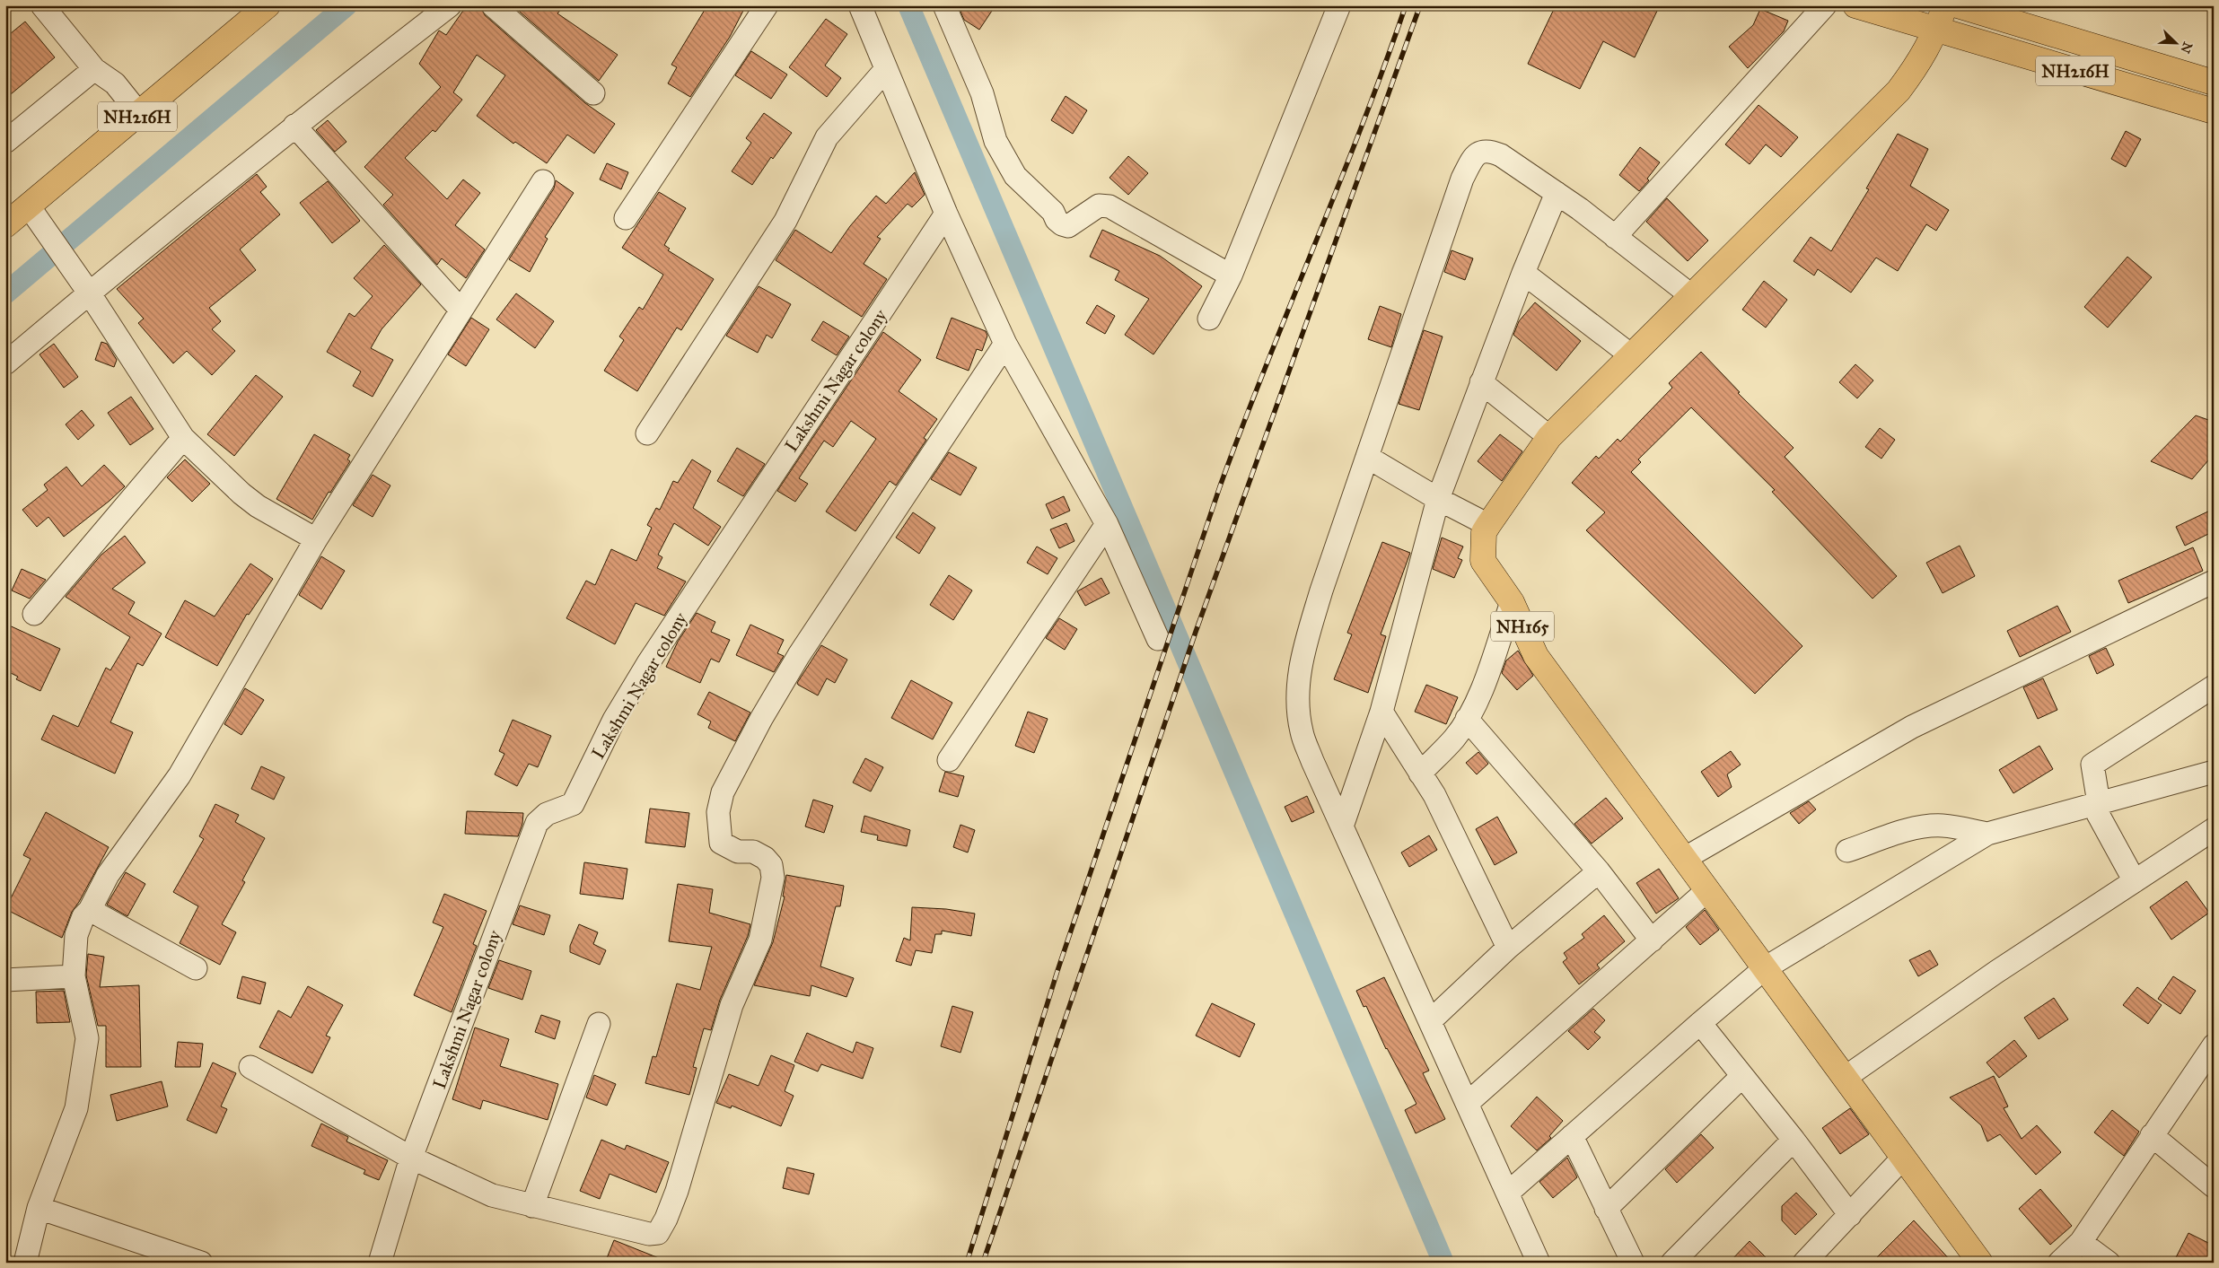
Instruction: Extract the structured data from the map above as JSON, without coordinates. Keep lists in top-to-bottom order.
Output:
{
  "streets": {
    "highway": ["NH216H", "NH165"],
    "street": ["Lakshmi Nagar colony"]
  },
  "crossings": [
    ["NH216H", "NH165"]
  ],
  "north": "bottom right"
}
